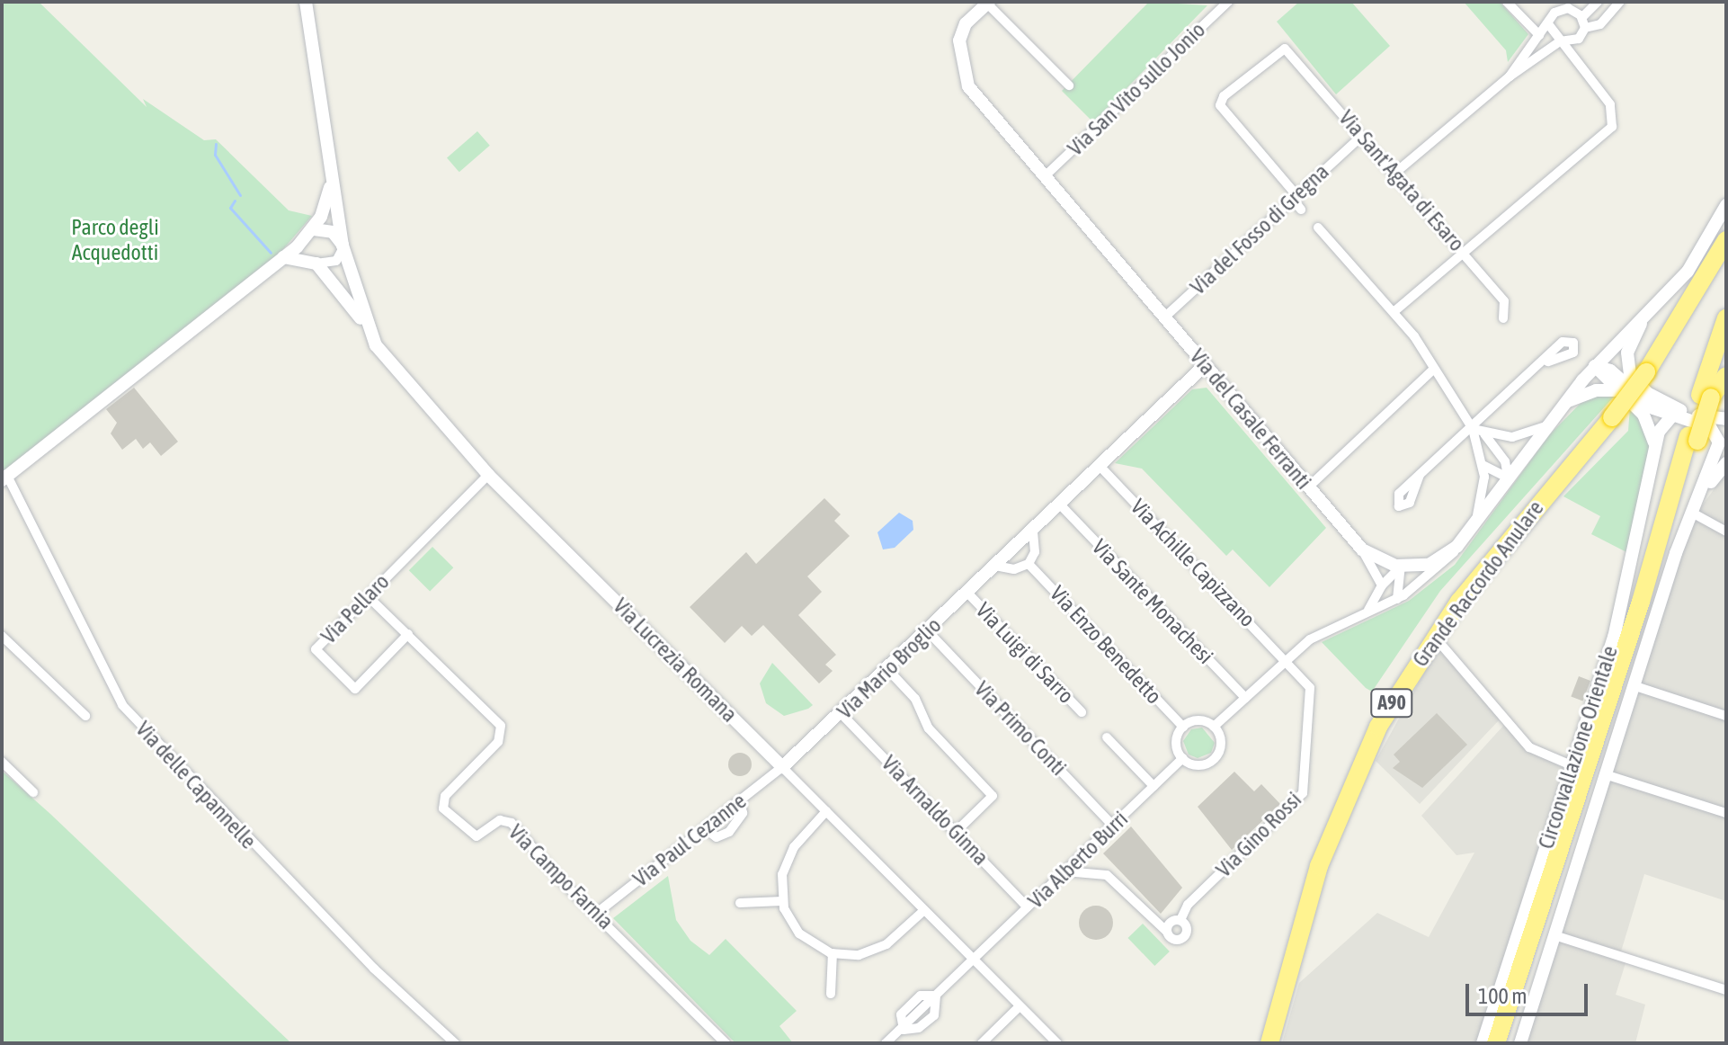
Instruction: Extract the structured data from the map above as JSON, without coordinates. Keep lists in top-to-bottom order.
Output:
{
  "streets": {
    "highway": ["Grande Raccordo Anulare", "A90"],
    "street": [
      "Via San Vito sullo Jonio",
      "Via Sant'Agata di Esaro",
      "Via del Fosso di Gregna",
      "Via del Casale Ferranti",
      "Via Achille Capizzano",
      "Via Sante Monachesi",
      "Via Pellaro",
      "Via Enzo Benedetto",
      "Via Luigi di Sarro",
      "Via Lucrezia Romana",
      "Via Mario Broglio",
      "Via Primo Conti",
      "Circonvallazione Orientale",
      "Via delle Capannelle",
      "Via Arnaldo Ginna",
      "Via Gino Rossi",
      "Via Paul Cezanne",
      "Via Alberto Burri",
      "Via Campo Farnia"
    ]
  },
  "crossings": [
    ["Via San Vito sullo Jonio", "Via del Casale Ferranti"],
    ["Via Sant'Agata di Esaro", "Via del Fosso di Gregna"],
    ["Via del Fosso di Gregna", "Via del Casale Ferranti"],
    ["Via del Casale Ferranti", "Via Mario Broglio"],
    ["Via Achille Capizzano", "Via Mario Broglio"],
    ["Via Achille Capizzano", "Via Gino Rossi"],
    ["Via Sante Monachesi", "Via Mario Broglio"],
    ["Via Pellaro", "Via Lucrezia Romana"],
    ["Via Pellaro", "Via Campo Farnia"],
    ["Via Enzo Benedetto", "Via Alberto Burri"],
    ["Via Luigi di Sarro", "Via Mario Broglio"],
    ["Via Lucrezia Romana", "Via Mario Broglio"],
    ["Via Lucrezia Romana", "Via delle Capannelle"],
    ["Via Lucrezia Romana", "Via Paul Cezanne"],
    ["Via Lucrezia Romana", "Via Alberto Burri"],
    ["Via Mario Broglio", "Via Primo Conti"],
    ["Via Mario Broglio", "Via Arnaldo Ginna"],
    ["Via Mario Broglio", "Via Paul Cezanne"],
    ["Via Primo Conti", "Via Alberto Burri"],
    ["Via Arnaldo Ginna", "Via Alberto Burri"],
    ["Via Paul Cezanne", "Via Campo Farnia"]
  ],
  "parks": ["Parco degli Acquedotti"],
  "scale_bar": "100 m"
}
